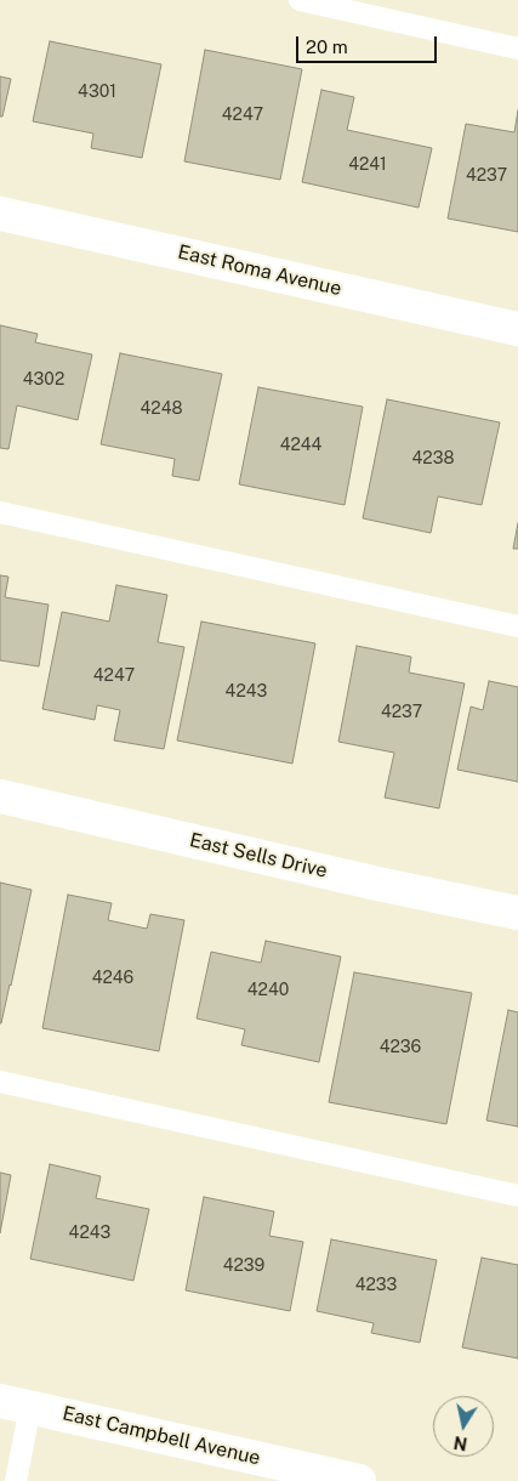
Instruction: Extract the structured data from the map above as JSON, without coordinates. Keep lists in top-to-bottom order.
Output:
{
  "streets": {
    "street": ["East Roma Avenue", "East Sells Drive", "East Campbell Avenue"]
  },
  "house_numbers": [
    "4301",
    "4247",
    "4241",
    "4237",
    "4302",
    "4248",
    "4244",
    "4238",
    "4247",
    "4243",
    "4237",
    "4246",
    "4240",
    "4236",
    "4243",
    "4239",
    "4233"
  ],
  "scale_bar": "20 m",
  "north": "bottom"
}
